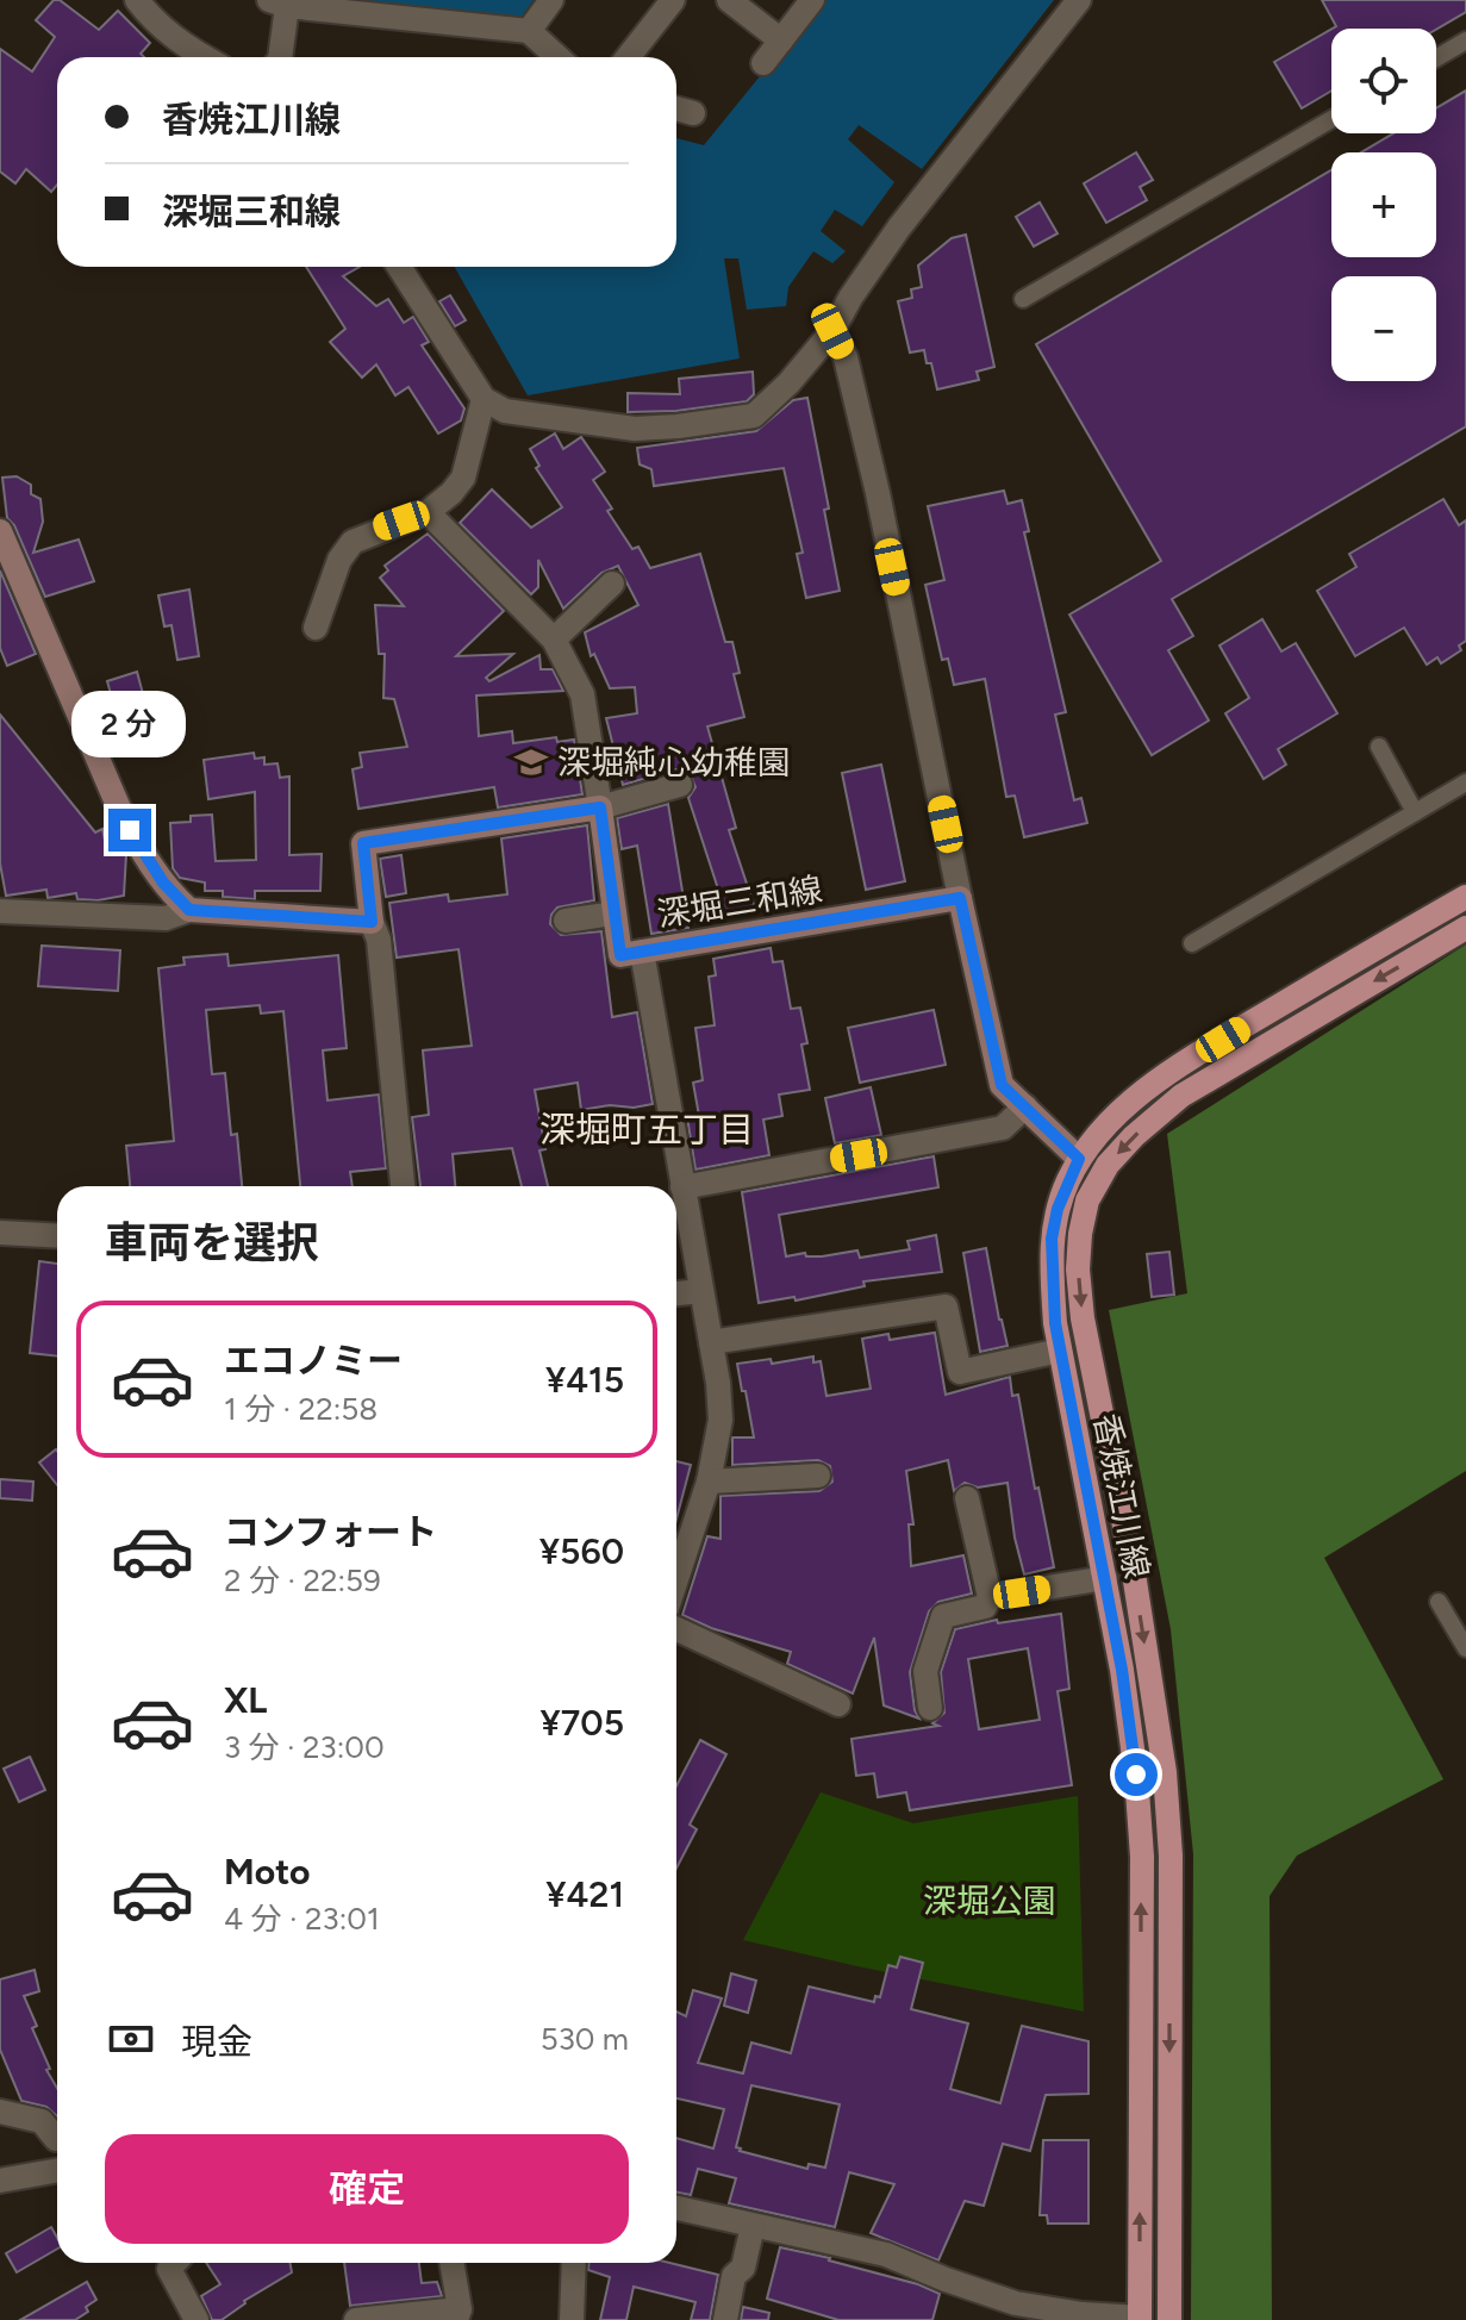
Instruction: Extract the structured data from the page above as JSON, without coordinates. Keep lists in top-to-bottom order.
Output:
{
  "streets": {
    "main road": ["深堀三和線", "香焼江川線"]
  },
  "districts": ["深堀町五丁目"],
  "parks": ["深堀公園"],
  "places": {
    "school or university": ["深堀純心幼稚園"]
  },
  "page": {
    "map_buttons": ["+", "−"],
    "banner": ["香焼江川線", "深堀三和線"],
    "bubble": "2 分",
    "heading": "車両を選択",
    "list": [
      {
        "name": "エコノミー",
        "note": "1 分 · 22:58",
        "value": "¥415"
      },
      {
        "name": "コンフォート",
        "note": "2 分 · 22:59",
        "value": "¥560"
      },
      {
        "name": "XL",
        "note": "3 分 · 23:00",
        "value": "¥705"
      },
      {
        "name": "Moto",
        "note": "4 分 · 23:01",
        "value": "¥421"
      }
    ],
    "pay": ["現金", "530 m"],
    "buttons": "確定"
  }
}
